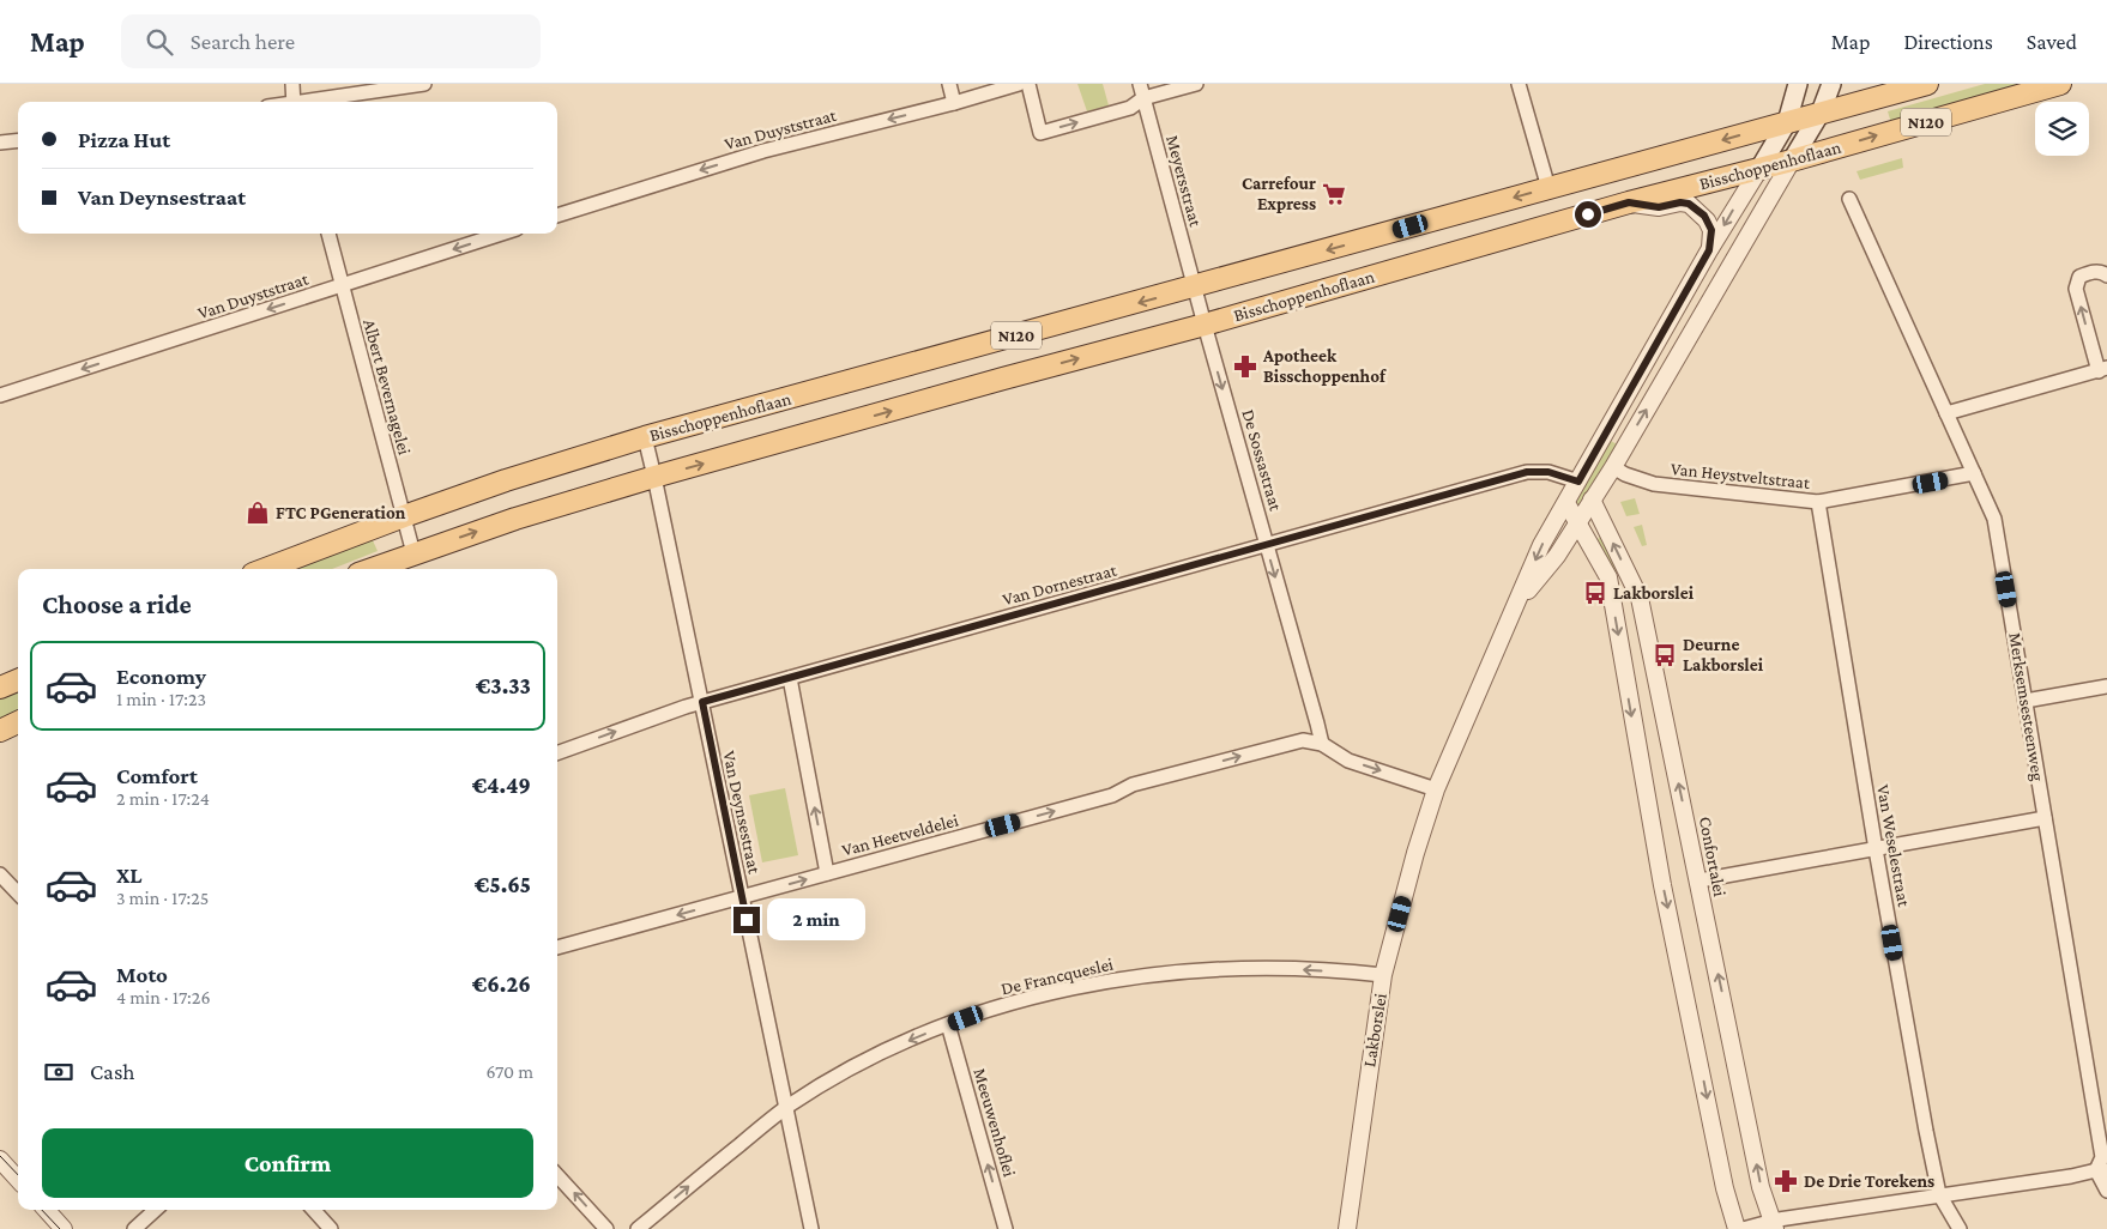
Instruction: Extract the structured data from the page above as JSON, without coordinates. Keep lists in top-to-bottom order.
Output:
{
  "streets": {
    "main road": ["N120", "Bisschoppenhoflaan", "Lakborslei"],
    "street": [
      "Van Duyststraat",
      "Meyersstraat",
      "Albert Bevernagelei",
      "De Sossastraat",
      "Van Heystveltstraat",
      "Van Dornestraat",
      "Merksemsesteenweg",
      "Van Deynsestraat",
      "Van Heetveldelei",
      "Van Weselestraat",
      "Confortalei",
      "De Francqueslei",
      "Meeuwenhoflei"
    ]
  },
  "crossings": [
    ["Van Duyststraat", "Albert Bevernagelei"],
    ["Bisschoppenhoflaan", "Meyersstraat"],
    ["Bisschoppenhoflaan", "Albert Bevernagelei"],
    ["Bisschoppenhoflaan", "De Sossastraat"],
    ["Bisschoppenhoflaan", "Van Deynsestraat"],
    ["Bisschoppenhoflaan", "Lakborslei"],
    ["De Sossastraat", "Van Dornestraat"],
    ["De Sossastraat", "Van Heetveldelei"],
    ["Van Heystveltstraat", "Merksemsesteenweg"],
    ["Van Heystveltstraat", "Van Weselestraat"],
    ["Van Heystveltstraat", "Lakborslei"],
    ["Van Dornestraat", "Van Deynsestraat"],
    ["Van Dornestraat", "Lakborslei"],
    ["Van Deynsestraat", "Van Heetveldelei"],
    ["Van Deynsestraat", "De Francqueslei"],
    ["Van Heetveldelei", "Lakborslei"],
    ["Confortalei", "Lakborslei"],
    ["De Francqueslei", "Lakborslei"],
    ["De Francqueslei", "Meeuwenhoflei"]
  ],
  "one_way": ["Van Duyststraat", "De Sossastraat", "Meeuwenhoflei"],
  "places": {
    "supermarket": ["Carrefour Express"],
    "pharmacy": ["Apotheek Bisschoppenhof", "De Drie Torekens"],
    "shop": ["FTC PGeneration"],
    "bus stop": ["Lakborslei", "Deurne Lakborslei"]
  },
  "page": {
    "header": "Map",
    "search": "Search here",
    "nav": ["Map", "Directions", "Saved"],
    "banner": ["Pizza Hut", "Van Deynsestraat"],
    "heading": "Choose a ride",
    "list": [
      {
        "name": "Economy",
        "note": "1 min · 17:23",
        "value": "€3.33"
      },
      {
        "name": "Comfort",
        "note": "2 min · 17:24",
        "value": "€4.49"
      },
      {
        "name": "XL",
        "note": "3 min · 17:25",
        "value": "€5.65"
      },
      {
        "name": "Moto",
        "note": "4 min · 17:26",
        "value": "€6.26"
      }
    ],
    "bubble": "2 min",
    "pay": ["Cash", "670 m"],
    "buttons": "Confirm"
  }
}
